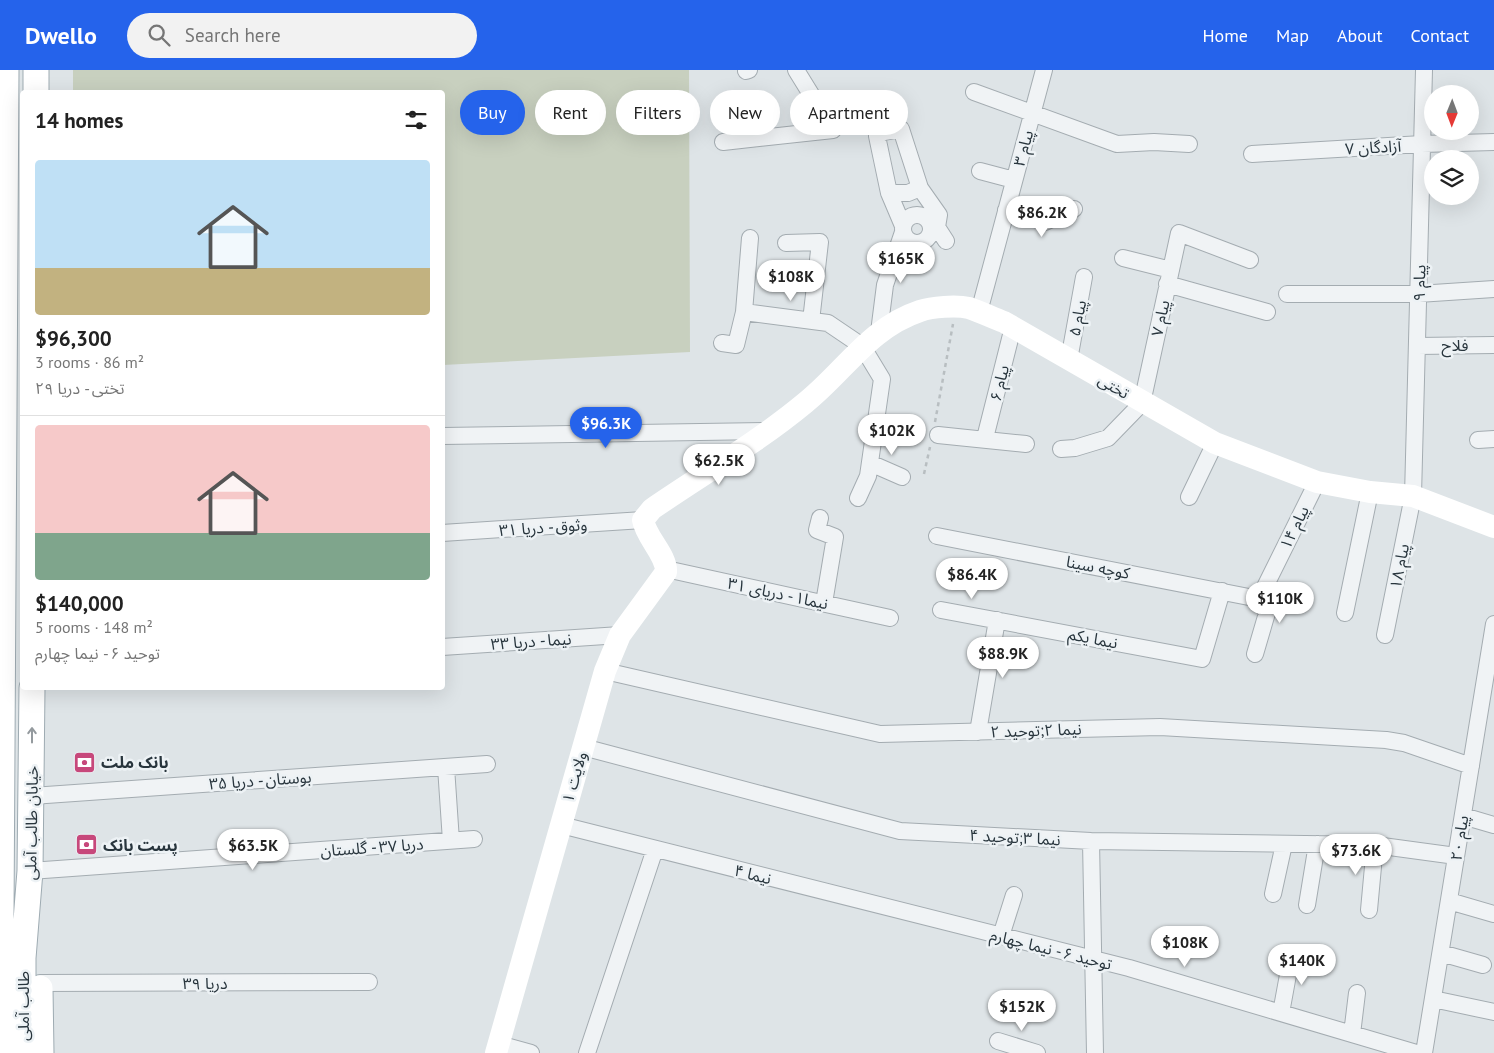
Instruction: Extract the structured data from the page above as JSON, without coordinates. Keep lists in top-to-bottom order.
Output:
{
  "streets": {
    "main road": ["خیابان طالب آملی", "طالب آملی"],
    "street": [
      "آزادگان ۷",
      "پيام ۳",
      "پیام ۹",
      "پیام ۵",
      "پیام ۷",
      "فلاح",
      "پیام ۶",
      "تختی",
      "وثوق - دریا ۳۱",
      "پیام ۱۴",
      "پیام ۱۸",
      "کوچه سینا",
      "نیما۱ - دریای ۳۱",
      "نیما یکم",
      "نیما - دریا ۳۳",
      "نیما ۲;توحید ۲",
      "ولایت ۱",
      "بوستان - دریا ۳۵",
      "نیما ۳;توحید ۴",
      "پیام ۲۰",
      "دریا ۳۷ - گلستان",
      "نیما ۴",
      "توحید ۶ - نیما چهارم",
      "دریا ۳۹"
    ]
  },
  "crossings": [
    ["آزادگان ۷", "پیام ۹"],
    ["پيام ۳", "تختی"],
    ["پیام ۹", "فلاح"],
    ["پیام ۹", "تختی"],
    ["پیام ۹", "پیام ۱۸"],
    ["پیام ۵", "تختی"],
    ["پیام ۷", "تختی"],
    ["پیام ۶", "تختی"],
    ["تختی", "وثوق - دریا ۳۱"],
    ["تختی", "پیام ۱۴"],
    ["تختی", "پیام ۱۸"],
    ["پیام ۱۴", "کوچه سینا"],
    ["کوچه سینا", "نیما یکم"],
    ["نیما۱ - دریای ۳۱", "ولایت ۱"],
    ["نیما - دریا ۳۳", "ولایت ۱"],
    ["نیما ۲;توحید ۲", "ولایت ۱"],
    ["نیما ۲;توحید ۲", "پیام ۲۰"],
    ["ولایت ۱", "نیما ۳;توحید ۴"],
    ["ولایت ۱", "نیما ۴"],
    ["بوستان - دریا ۳۵", "خیابان طالب آملی"],
    ["خیابان طالب آملی", "دریا ۳۷ - گلستان"],
    ["خیابان طالب آملی", "طالب آملی"],
    ["نیما ۳;توحید ۴", "پیام ۲۰"],
    ["نیما ۴", "توحید ۶ - نیما چهارم"]
  ],
  "places": {
    "bank": ["بانک ملت", "پست بانک"]
  },
  "north": "bottom",
  "page": {
    "header": "Dwello",
    "search": "Search here",
    "nav": [
      "Home",
      "Map",
      "About",
      "Contact"
    ],
    "chip": [
      "Buy",
      "Rent",
      "Filters",
      "New",
      "Apartment"
    ],
    "heading": "14 homes",
    "list": [
      {
        "name": "$96,300",
        "note": "3 rooms · 86 m² · تختی - دریا ۲۹"
      },
      {
        "name": "$140,000",
        "note": "5 rooms · 148 m² · توحید ۶ - نیما چهارم"
      }
    ],
    "price": [
      "$86.2K",
      "$165K",
      "$108K",
      "$96.3K",
      "$102K",
      "$62.5K",
      "$86.4K",
      "$110K",
      "$88.9K",
      "$63.5K",
      "$73.6K",
      "$108K",
      "$140K",
      "$152K"
    ]
  }
}
